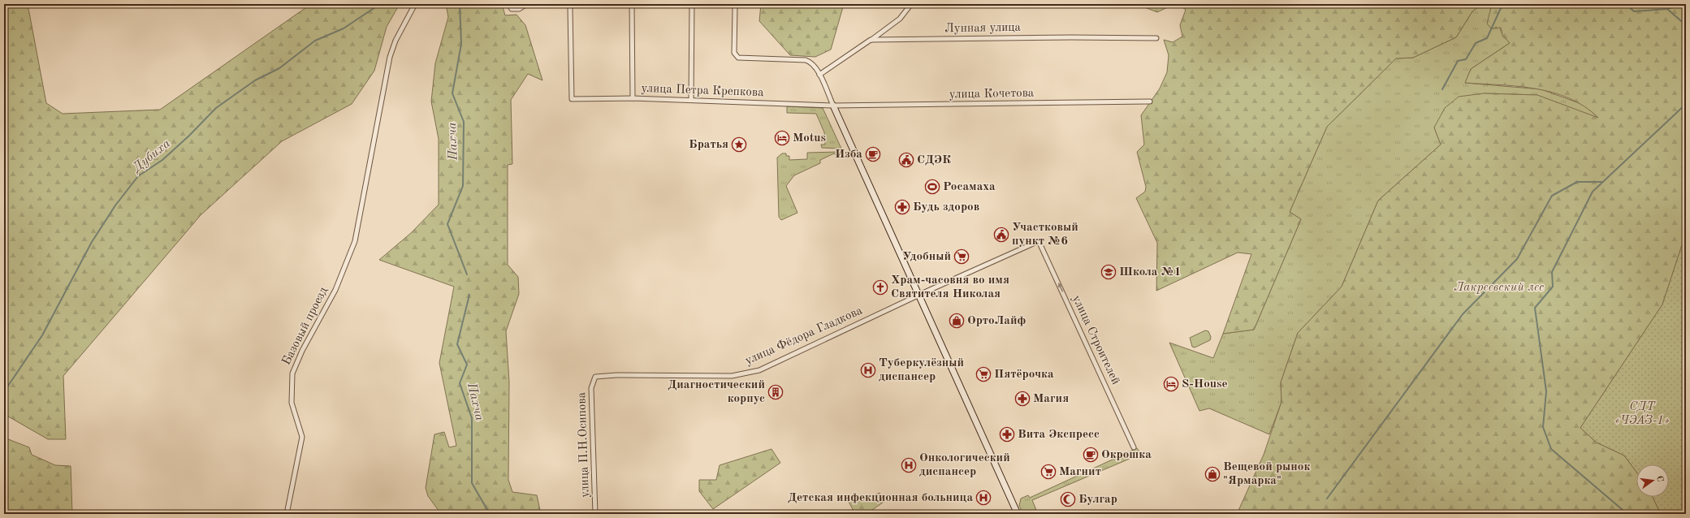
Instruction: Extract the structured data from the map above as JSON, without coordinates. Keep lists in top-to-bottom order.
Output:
{
  "streets": {
    "street": [
      "Лунная улица",
      "улица Петра Крепкова",
      "улица Кочетова",
      "Базовый проезд",
      "улица Фёдора Гладкова",
      "улица Строителей",
      "улица П.Н.Осипова"
    ]
  },
  "crossings": [
    ["улица Петра Крепкова", "улица Кочетова"],
    ["улица Фёдора Гладкова", "улица Строителей"],
    ["улица Фёдора Гладкова", "улица П.Н.Осипова"]
  ],
  "one_way": ["улица Строителей"],
  "water": ["Пахча", "Дубиха"],
  "parks": ["Лакреевский лес", "СДТ «ЧЭАЗ-1»"],
  "places": {
    "hotel": ["Motus", "S-House"],
    "place": ["Братья"],
    "cafe": ["Изба", "Окрошка"],
    "public building": ["СДЭК", "Участковый пункт №6"],
    "sports": ["Росамаха"],
    "pharmacy": ["Будь здоров", "Магия", "Вита Экспресс"],
    "supermarket": ["Удобный", "Пятёрочка", "Магнит"],
    "school or university": ["Школа №1"],
    "church": ["Храм-часовня во имя Святителя Николая"],
    "shop": ["ОртоЛайф", "Вещевой рынок \"Ярмарка\""],
    "hospital": ["Туберкулёзный диспансер", "Онкологический диспансер", "Детская инфекционная больница"],
    "building": ["Диагностический корпус"],
    "mosque": ["Булгар"]
  },
  "north": "right"
}
